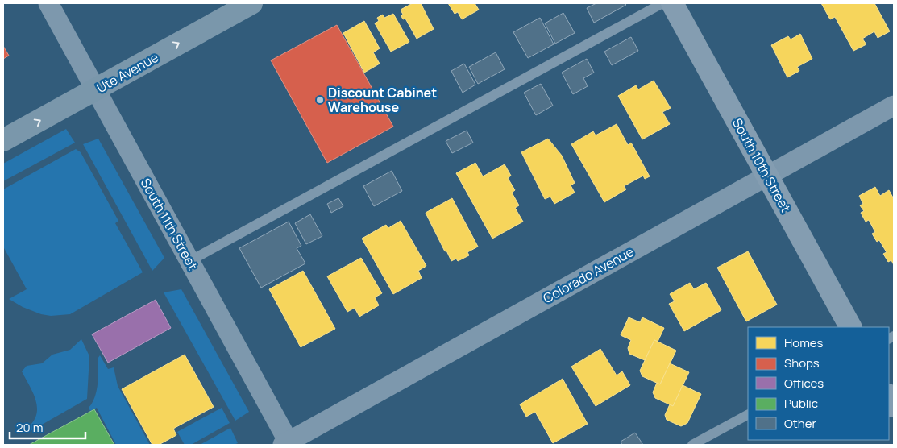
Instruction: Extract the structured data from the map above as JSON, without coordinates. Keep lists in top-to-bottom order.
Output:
{
  "streets": {
    "main road": ["Ute Avenue"],
    "street": ["South 10th Street", "South 11th Street", "Colorado Avenue"]
  },
  "crossings": [
    ["Ute Avenue", "South 11th Street"],
    ["South 10th Street", "Colorado Avenue"],
    ["South 11th Street", "Colorado Avenue"]
  ],
  "one_way": ["Ute Avenue"],
  "places": ["Discount Cabinet Warehouse"],
  "legend": [
    "Homes",
    "Shops",
    "Offices",
    "Public",
    "Other"
  ],
  "scale_bar": "20 m"
}
